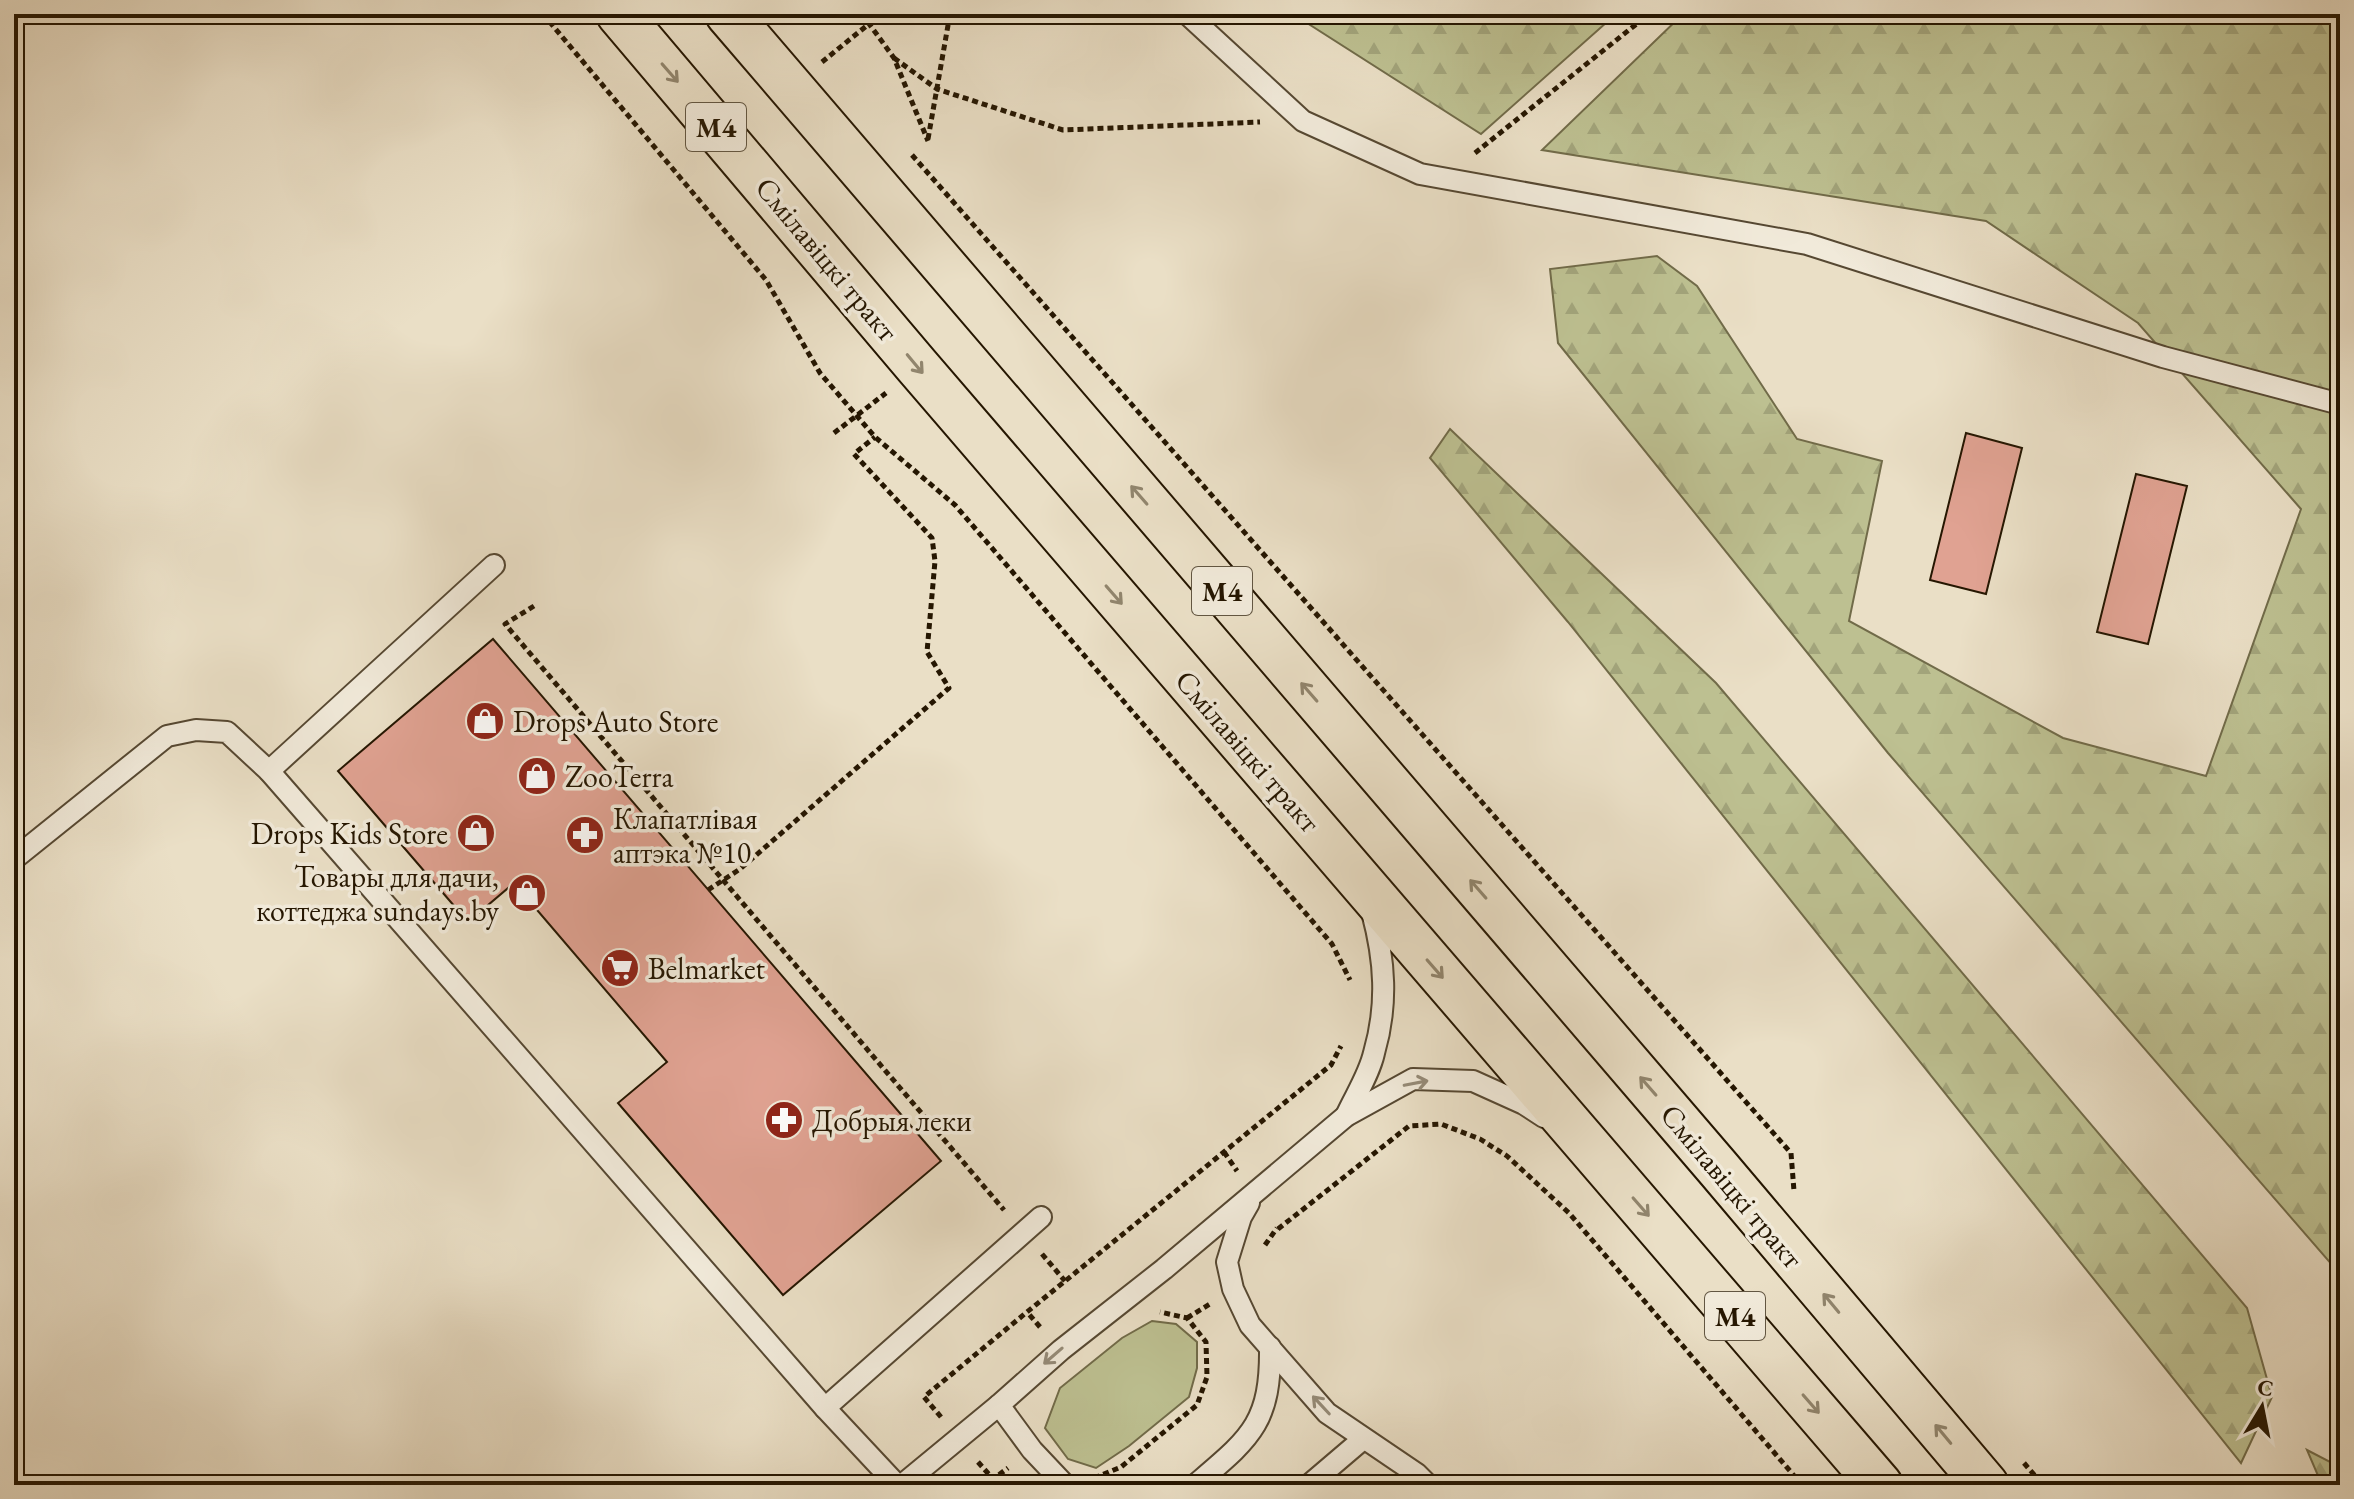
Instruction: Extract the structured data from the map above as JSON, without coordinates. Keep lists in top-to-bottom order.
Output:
{
  "streets": {
    "highway": ["М4", "Смілавіцкі тракт"]
  },
  "places": {
    "shop": [
      "Drops Auto Store",
      "ZooTerra",
      "Drops Kids Store",
      "Товары для дачи, коттеджа sundays.by"
    ],
    "pharmacy": ["Клапатлівая аптэка №10", "Добрыя леки"],
    "supermarket": ["Belmarket"]
  },
  "north": "top"
}
